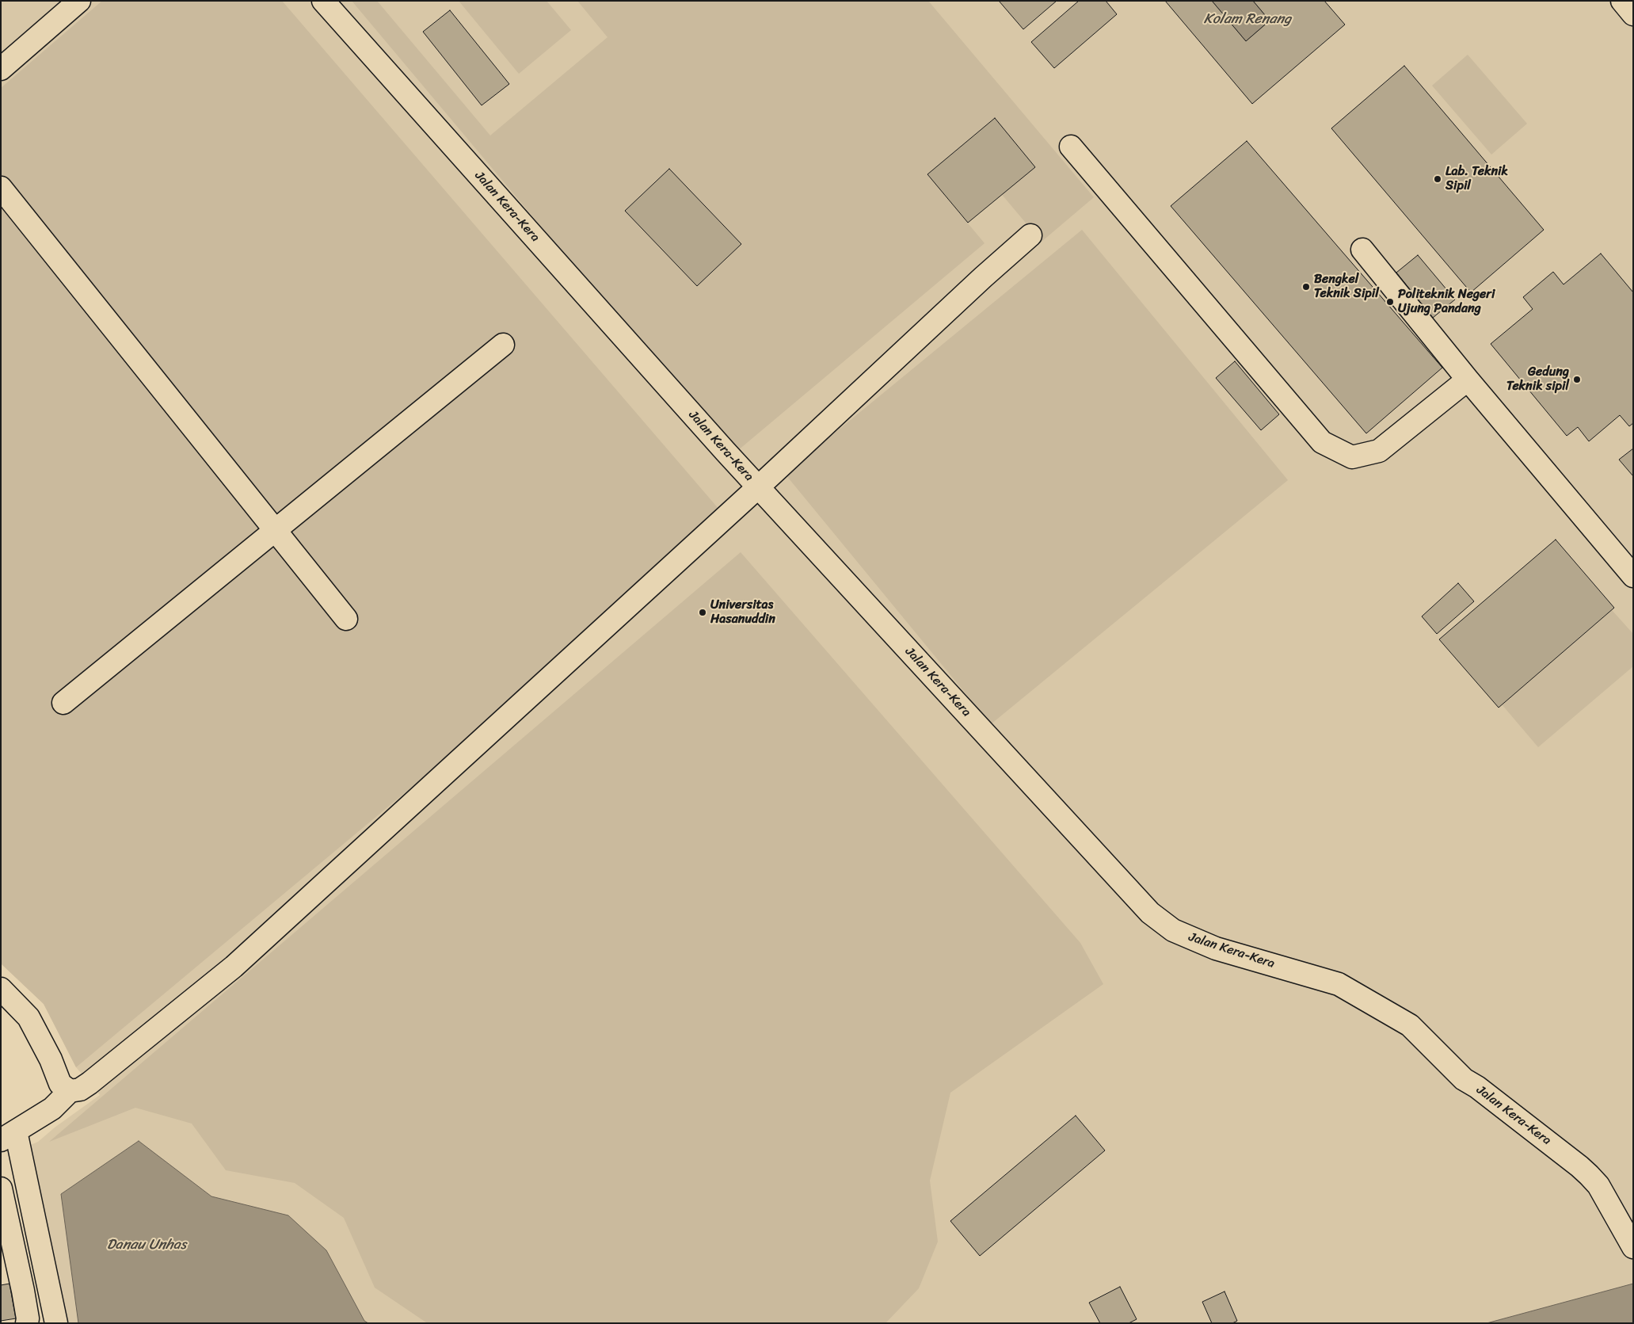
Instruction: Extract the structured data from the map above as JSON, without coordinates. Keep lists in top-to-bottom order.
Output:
{
  "streets": {
    "street": ["Jalan Kera-Kera"]
  },
  "water": ["Kolam Renang", "Danau Unhas"],
  "places": [
    "Lab. Teknik Sipil",
    "Bengkel Teknik Sipil",
    "Politeknik Negeri Ujung Pandang",
    "Gedung Teknik sipil",
    "Universitas Hasanuddin"
  ]
}
